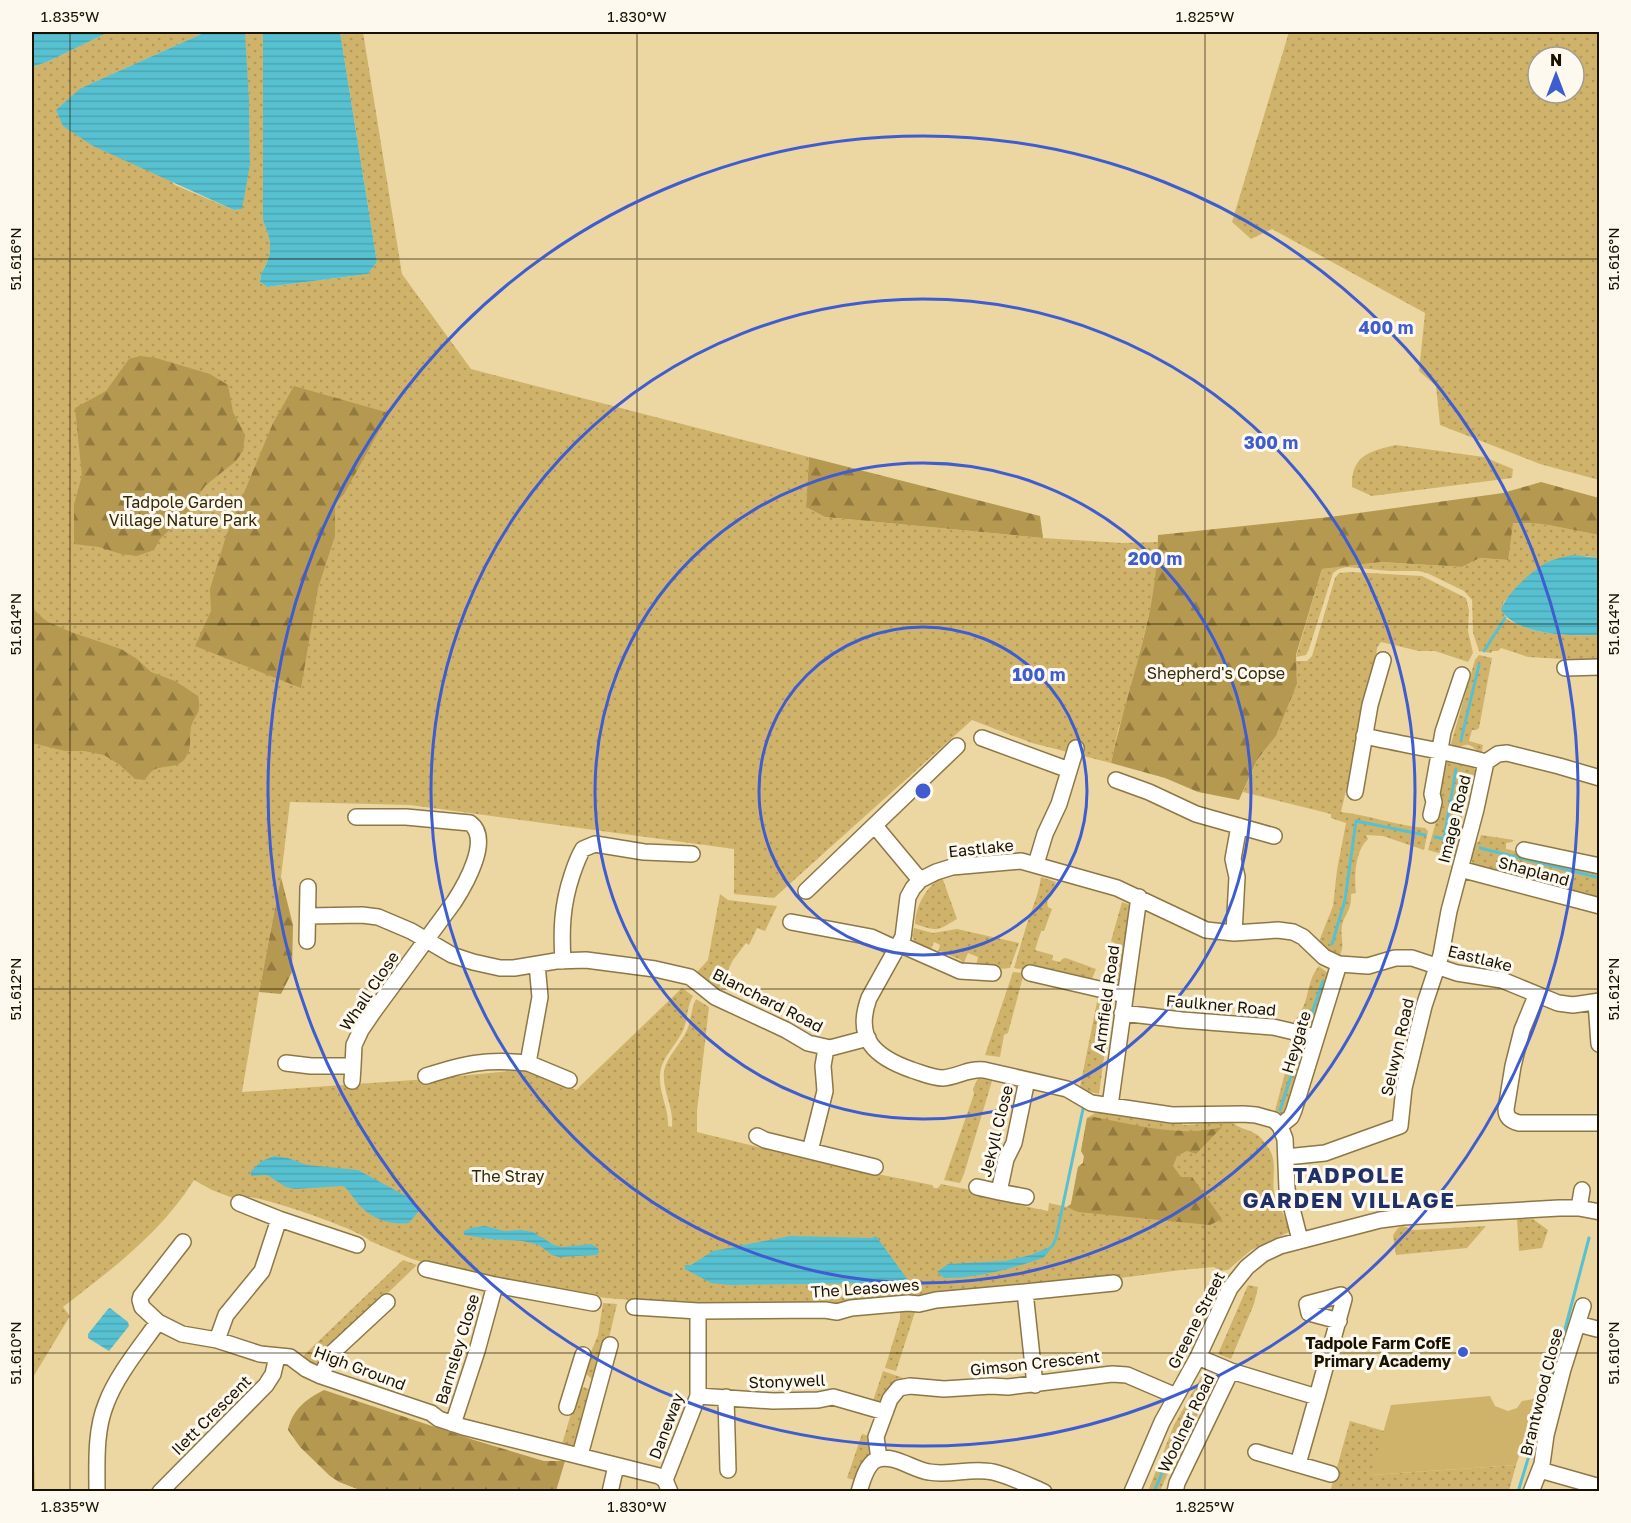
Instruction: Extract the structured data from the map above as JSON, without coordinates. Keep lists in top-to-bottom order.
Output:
{
  "streets": {
    "street": [
      "Image Road",
      "Eastlake",
      "Shapland",
      "Whall Close",
      "Armfield Road",
      "Blanchard Road",
      "Faulkner Road",
      "Heygate",
      "Selwyn Road",
      "Jekyll Close",
      "The Leasowes",
      "Greene Street",
      "Barnsley Close",
      "Gimson Crescent",
      "High Ground",
      "Stonywell",
      "Brantwood Close",
      "Ilett Crescent",
      "Woolner Road",
      "Daneway"
    ]
  },
  "crossings": [
    ["Image Road", "Eastlake"],
    ["Image Road", "Shapland"],
    ["Image Road", "Selwyn Road"],
    ["Eastlake", "Armfield Road"],
    ["Eastlake", "Heygate"],
    ["Eastlake", "Selwyn Road"],
    ["Whall Close", "Blanchard Road"],
    ["Armfield Road", "Faulkner Road"],
    ["Faulkner Road", "Heygate"],
    ["The Leasowes", "Daneway"],
    ["Greene Street", "Gimson Crescent"],
    ["Barnsley Close", "High Ground"],
    ["Gimson Crescent", "Stonywell"],
    ["High Ground", "Ilett Crescent"],
    ["High Ground", "Daneway"],
    ["Stonywell", "Daneway"]
  ],
  "districts": ["TADPOLE GARDEN VILLAGE"],
  "parks": ["Tadpole Garden Village Nature Park", "Shepherd's Copse", "The Stray"],
  "places": ["Tadpole Farm CofE Primary Academy"],
  "north": "top",
  "coordinates": [
    "1.835°W",
    "1.830°W",
    "1.825°W",
    "51.616°N",
    "51.614°N",
    "51.612°N",
    "51.610°N"
  ],
  "rings": [
    "400 m",
    "300 m",
    "200 m",
    "100 m"
  ]
}
